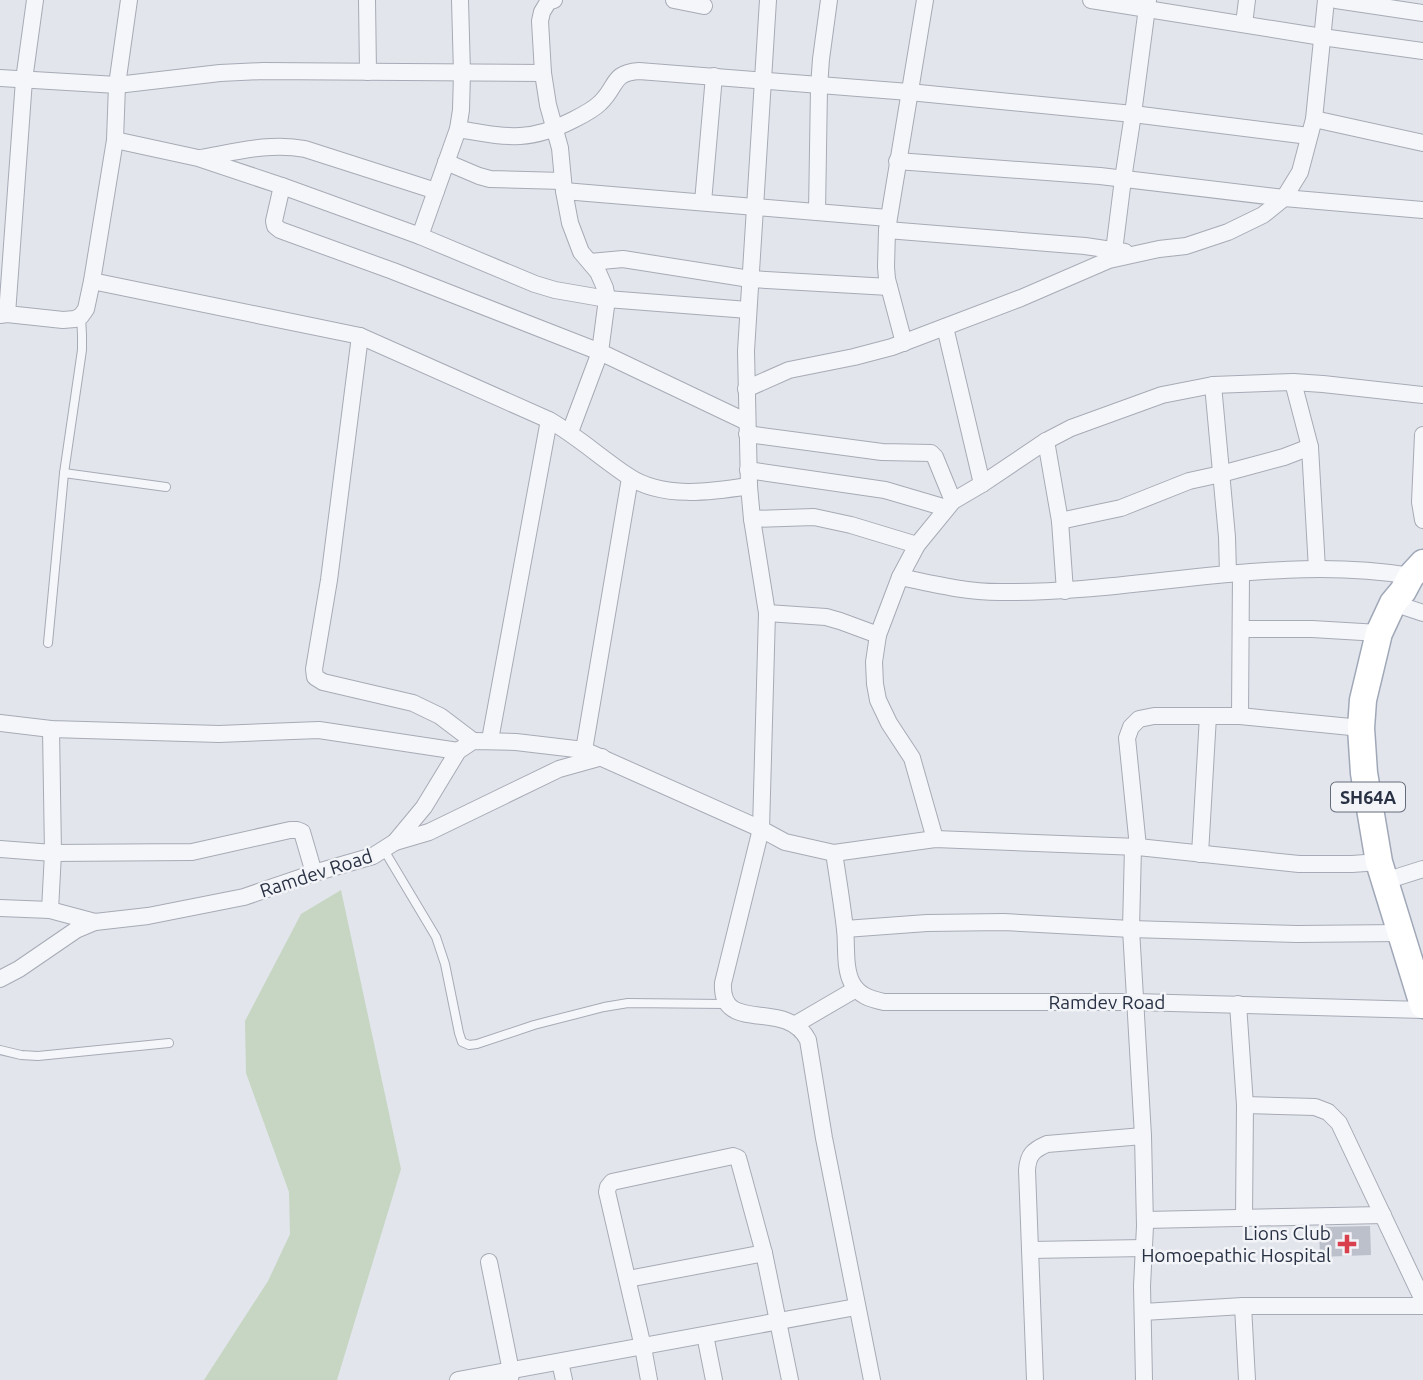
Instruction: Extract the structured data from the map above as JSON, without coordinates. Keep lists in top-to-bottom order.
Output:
{
  "streets": {
    "main road": ["SH64A"],
    "street": ["Ramdev Road"]
  },
  "crossings": [
    ["SH64A", "Ramdev Road"]
  ],
  "places": {
    "health": ["Lions Club Homoepathic Hospital"]
  }
}
